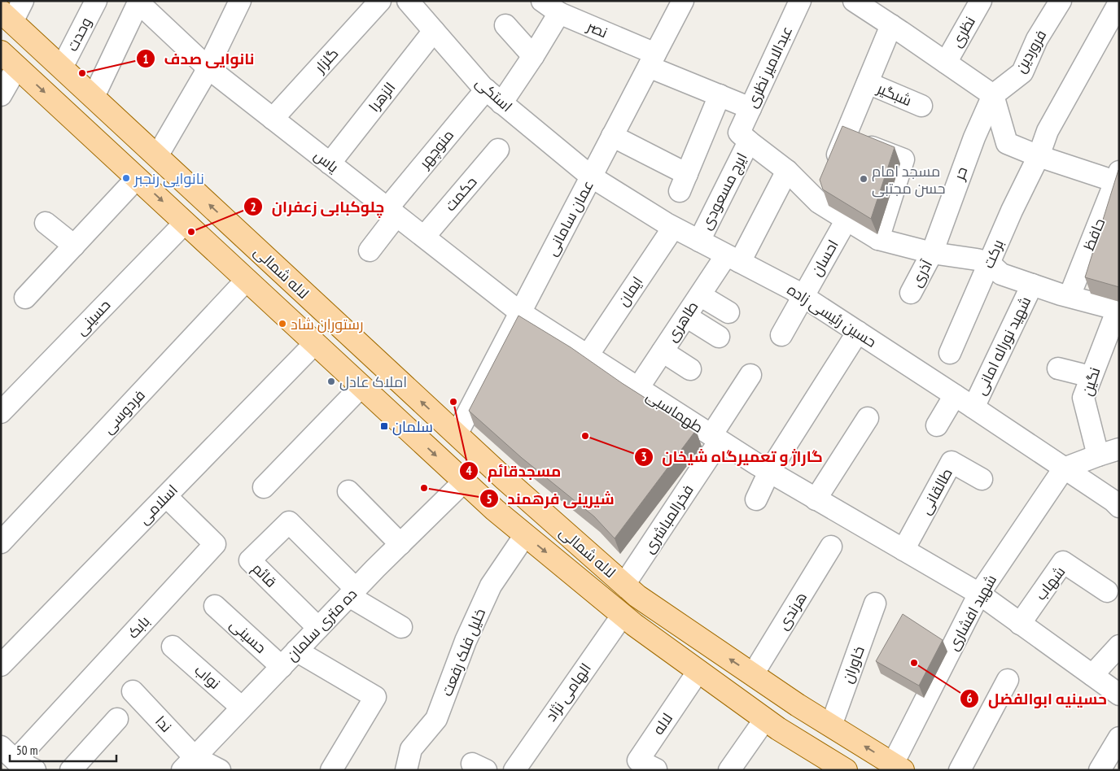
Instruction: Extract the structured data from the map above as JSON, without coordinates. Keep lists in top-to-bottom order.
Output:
{
  "streets": {
    "main road": ["لاله شمالی"],
    "street": [
      "نصر",
      "نظری",
      "وحدت",
      "فروردین",
      "گلزار",
      "عبدالامیر نظری",
      "استکی",
      "شبگیر",
      "الزهرا",
      "منوچهر",
      "یاس",
      "حر",
      "ایرج مسعودی",
      "حکمت",
      "عمان سامانی",
      "حافظ",
      "برکت",
      "احسان",
      "آذری",
      "ایمان",
      "حسین رئیسی زاده",
      "حسینی",
      "طاهری",
      "شهید نوراله امانی",
      "نگین",
      "فردوسی",
      "طهماسبی",
      "طالقانی",
      "اسلامی",
      "فخرالمباشری",
      "قائم",
      "شهاب",
      "هرندی",
      "شهید افشاری",
      "ده متری سلمان",
      "بابک",
      "خلیل فلک رفعت",
      "خاوران",
      "نواب",
      "الهامی نژاد",
      "ندا",
      "لاله"
    ]
  },
  "crossings": [
    ["نصر", "عبدالامیر نظری"],
    ["نصر", "عمان سامانی"],
    ["وحدت", "لاله شمالی"],
    ["فروردین", "حر"],
    ["گلزار", "یاس"],
    ["عبدالامیر نظری", "ایرج مسعودی"],
    ["استکی", "الزهرا"],
    ["استکی", "منوچهر"],
    ["استکی", "عمان سامانی"],
    ["استکی", "حسین رئیسی زاده"],
    ["الزهرا", "یاس"],
    ["منوچهر", "یاس"],
    ["یاس", "حکمت"],
    ["یاس", "عمان سامانی"],
    ["یاس", "طهماسبی"],
    ["حر", "آذری"],
    ["ایرج مسعودی", "حسین رئیسی زاده"],
    ["عمان سامانی", "لاله شمالی"],
    ["عمان سامانی", "حسین رئیسی زاده"],
    ["عمان سامانی", "طهماسبی"],
    ["احسان", "حسین رئیسی زاده"],
    ["لاله شمالی", "حسینی"],
    ["لاله شمالی", "فردوسی"],
    ["لاله شمالی", "اسلامی"],
    ["لاله شمالی", "هرندی"],
    ["لاله شمالی", "شهید افشاری"],
    ["لاله شمالی", "ده متری سلمان"],
    ["لاله شمالی", "خلیل فلک رفعت"],
    ["لاله شمالی", "خاوران"],
    ["لاله شمالی", "الهامی نژاد"],
    ["لاله شمالی", "لاله"],
    ["ایمان", "حسین رئیسی زاده"],
    ["ایمان", "طهماسبی"],
    ["حسین رئیسی زاده", "طاهری"],
    ["حسین رئیسی زاده", "شهید نوراله امانی"],
    ["حسین رئیسی زاده", "شهید افشاری"],
    ["حسینی", "ده متری سلمان"],
    ["طاهری", "طهماسبی"],
    ["طهماسبی", "طالقانی"],
    ["طهماسبی", "فخرالمباشری"],
    ["طهماسبی", "شهاب"],
    ["طهماسبی", "شهید افشاری"],
    ["اسلامی", "بابک"],
    ["قائم", "ده متری سلمان"],
    ["ده متری سلمان", "نواب"],
    ["ده متری سلمان", "ندا"]
  ],
  "places": {
    "other": [
      "نانوایی صدف",
      "نانوایی رنجبر",
      "مسجد امام حسن مجتبی",
      "چلوکبابی زعفران",
      "رستوران شاد",
      "املاک عادل",
      "مسجدقائم",
      "گاراژ و تعمیرگاه شیخان",
      "شیرینی فرهمند",
      "حسینیه ابوالفضل"
    ],
    "transit": ["سلمان"]
  },
  "scale_bar": "50 m"
}
